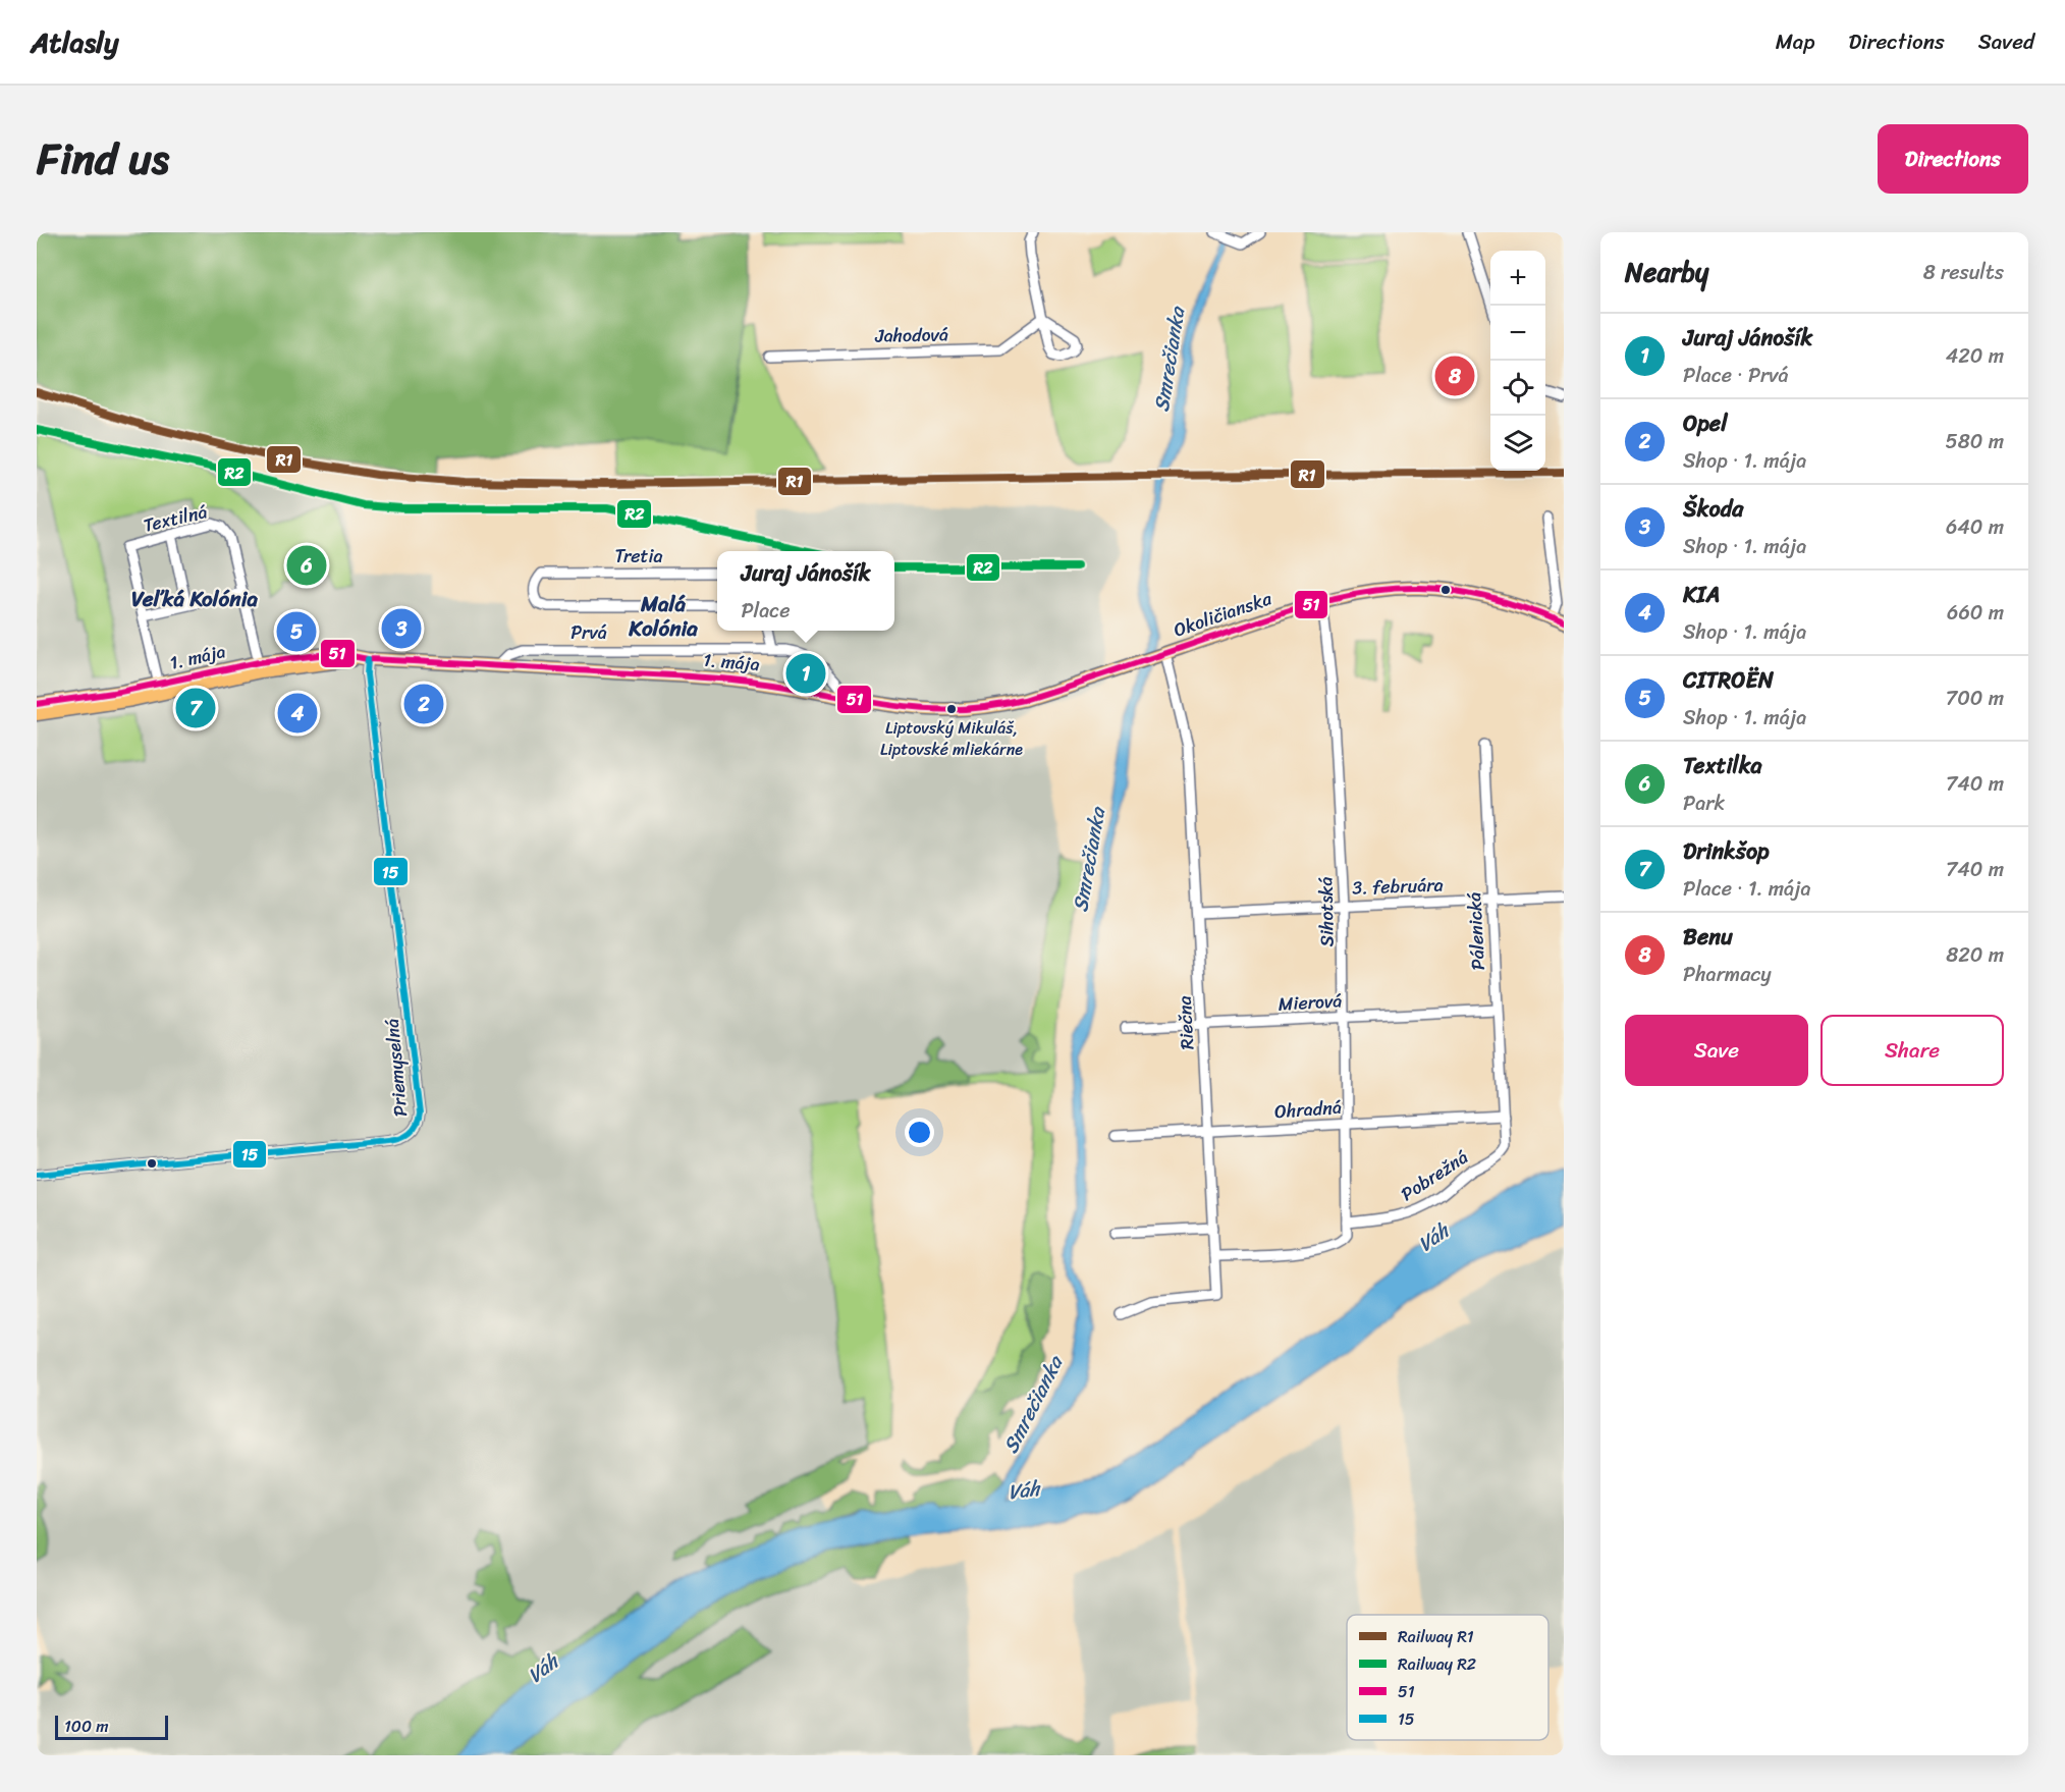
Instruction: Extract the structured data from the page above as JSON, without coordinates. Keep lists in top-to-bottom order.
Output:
{
  "streets": {
    "main road": ["Okoličianska", "1. mája"],
    "street": [
      "Jahodová",
      "Textilná",
      "Tretia",
      "Prvá",
      "3. februára",
      "Sihotská",
      "Pálenická",
      "Mierová",
      "Riečna",
      "Priemyselná",
      "Ohradná",
      "Pobrežná"
    ]
  },
  "crossings": [
    ["Textilná", "1. mája"],
    ["Okoličianska", "1. mája"],
    ["Okoličianska", "Sihotská"],
    ["Okoličianska", "Riečna"],
    ["Prvá", "1. mája"],
    ["1. mája", "Priemyselná"],
    ["3. februára", "Sihotská"],
    ["3. februára", "Pálenická"],
    ["3. februára", "Riečna"],
    ["Sihotská", "Mierová"],
    ["Sihotská", "Ohradná"],
    ["Sihotská", "Pobrežná"],
    ["Pálenická", "Mierová"],
    ["Pálenická", "Ohradná"],
    ["Pálenická", "Pobrežná"],
    ["Mierová", "Riečna"],
    ["Riečna", "Ohradná"],
    ["Ohradná", "Pobrežná"]
  ],
  "districts": ["Veľká Kolónia", "Malá Kolónia"],
  "water": ["Smrečianka", "Váh"],
  "places": ["Liptovský Mikuláš, Liptovské mliekárne"],
  "lines": [
    "rail line R1",
    "rail line R2",
    "transit line 51",
    "transit line 15"
  ],
  "legend": [
    "Railway R1",
    "Railway R2",
    "51",
    "15"
  ],
  "scale_bar": "100 m",
  "page": {
    "header": "Atlasly",
    "nav": ["Map", "Directions", "Saved"],
    "title": "Find us",
    "buttons": [
      "Directions",
      ["Save", "Share"]
    ],
    "heading": ["Nearby", "8 results"],
    "map_buttons": ["+", "−"],
    "list": [
      {
        "mark": "1",
        "name": "Juraj Jánošík",
        "note": "Place · Prvá",
        "value": "420 m"
      },
      {
        "mark": "2",
        "name": "Opel",
        "note": "Shop · 1. mája",
        "value": "580 m"
      },
      {
        "mark": "3",
        "name": "Škoda",
        "note": "Shop · 1. mája",
        "value": "640 m"
      },
      {
        "mark": "4",
        "name": "KIA",
        "note": "Shop · 1. mája",
        "value": "660 m"
      },
      {
        "mark": "5",
        "name": "CITROËN",
        "note": "Shop · 1. mája",
        "value": "700 m"
      },
      {
        "mark": "6",
        "name": "Textilka",
        "note": "Park",
        "value": "740 m"
      },
      {
        "mark": "7",
        "name": "Drinkšop",
        "note": "Place · 1. mája",
        "value": "740 m"
      },
      {
        "mark": "8",
        "name": "Benu",
        "note": "Pharmacy",
        "value": "820 m"
      }
    ],
    "pins": [
      "8",
      "6",
      "3",
      "5",
      "1",
      "2",
      "7",
      "4"
    ],
    "popup": ["Juraj Jánošík", "Place"],
    "scale": "100 m"
  }
}
